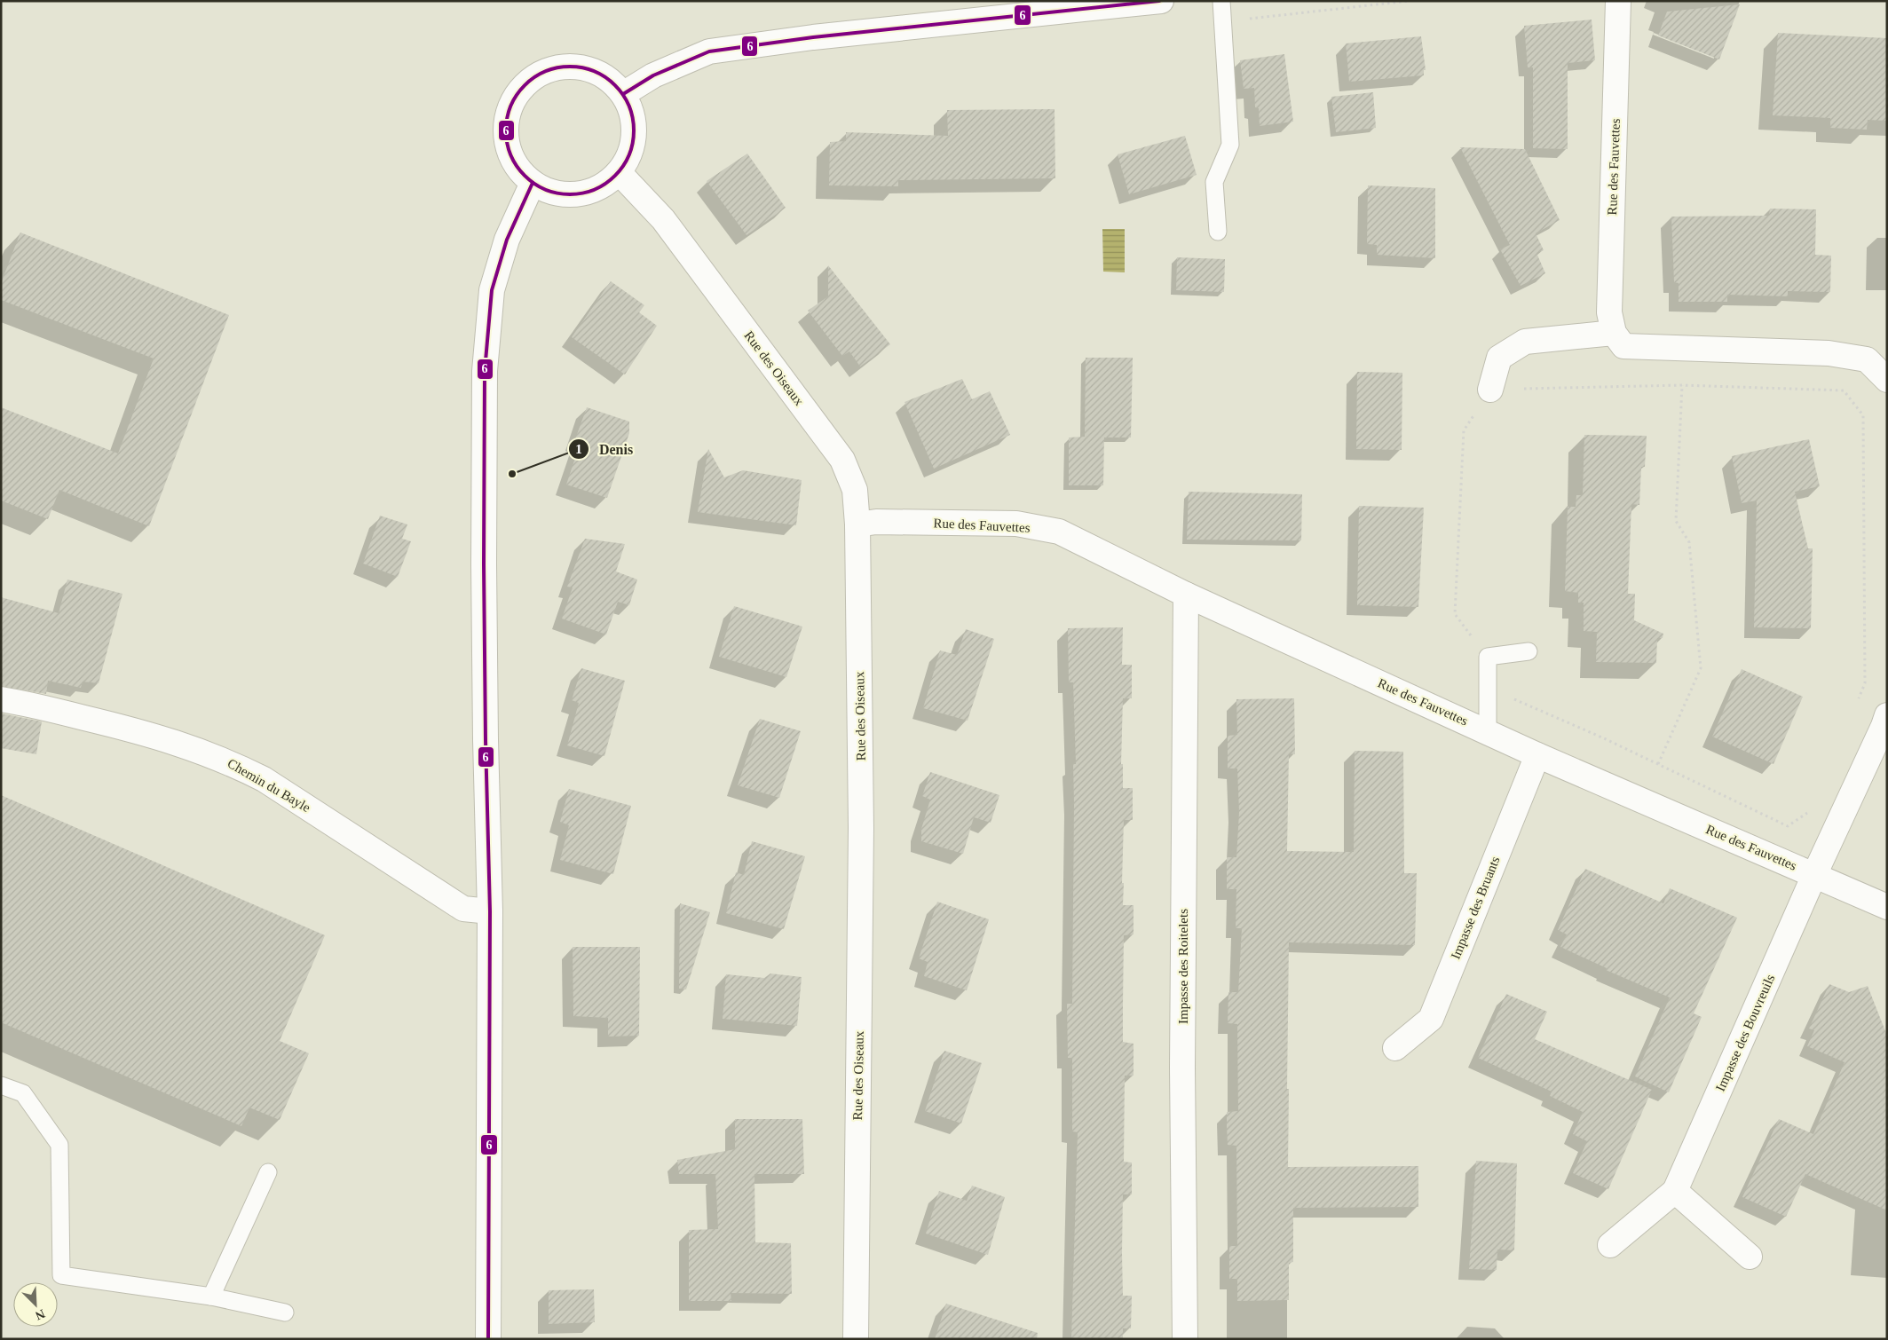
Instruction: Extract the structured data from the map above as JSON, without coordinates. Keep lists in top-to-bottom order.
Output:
{
  "streets": {
    "street": [
      "Rue des Fauvettes",
      "Rue des Oiseaux",
      "Chemin du Bayle",
      "Impasse des Bruants",
      "Impasse des Roitelets",
      "Impasse des Bouvreuils"
    ]
  },
  "crossings": [
    ["Rue des Fauvettes", "Rue des Oiseaux"],
    ["Rue des Fauvettes", "Impasse des Bruants"],
    ["Rue des Fauvettes", "Impasse des Roitelets"],
    ["Rue des Fauvettes", "Impasse des Bouvreuils"]
  ],
  "places": ["Denis"],
  "lines": ["transit line 6"],
  "north": "bottom right"
}
